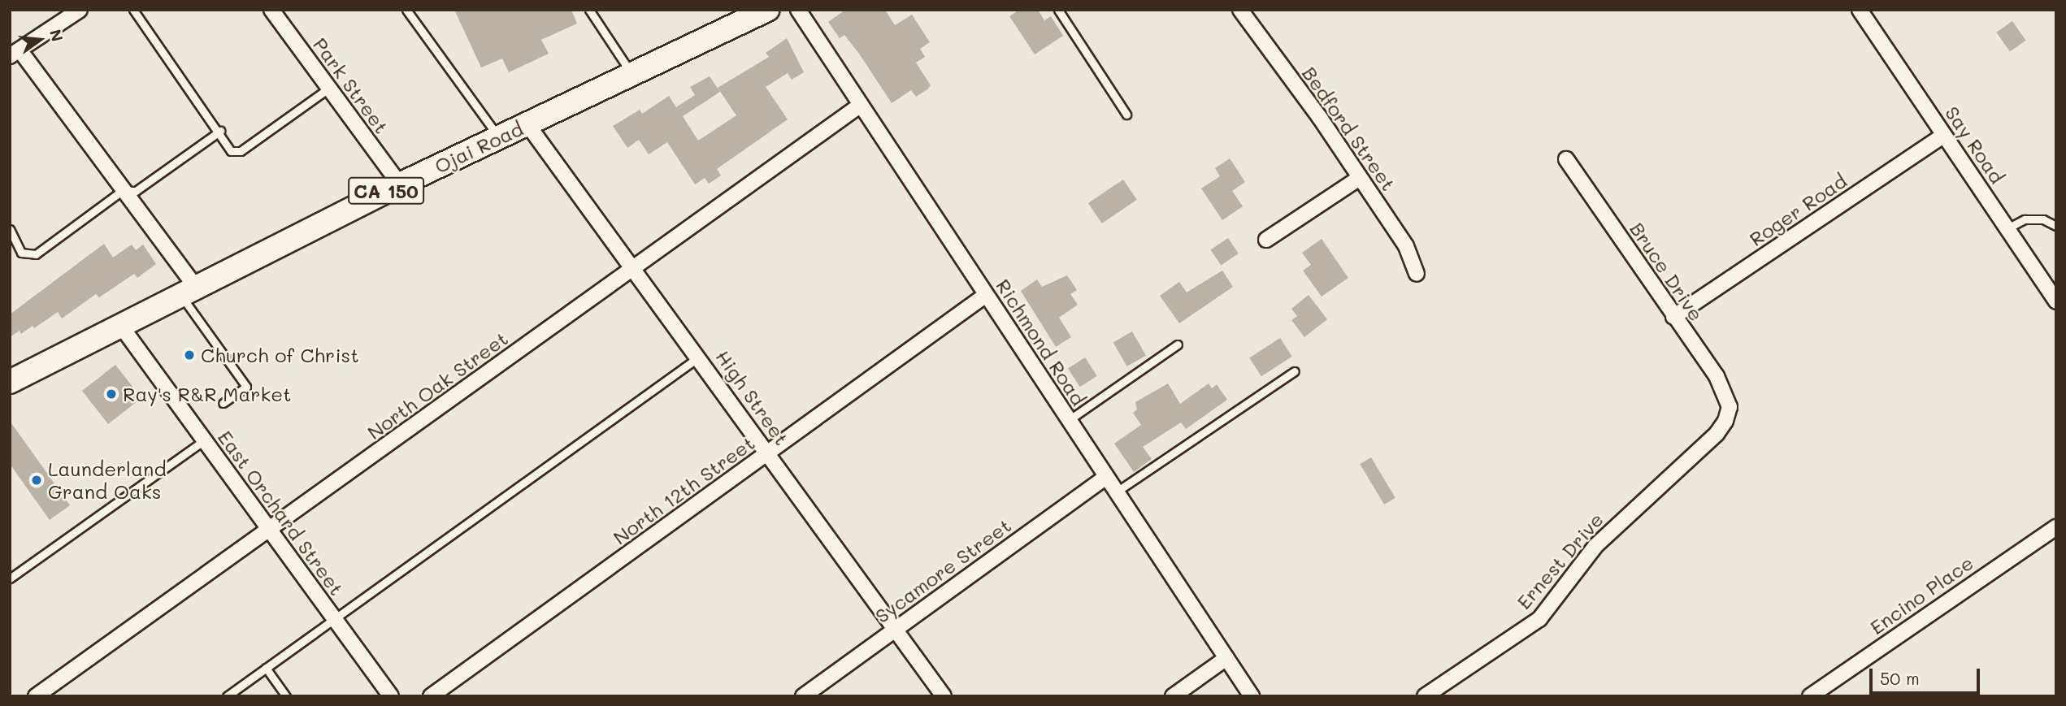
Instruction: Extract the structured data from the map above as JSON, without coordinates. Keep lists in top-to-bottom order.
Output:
{
  "streets": {
    "main road": ["Ojai Road", "CA 150"],
    "street": [
      "Park Street",
      "Bedford Street",
      "Say Road",
      "Roger Road",
      "Bruce Drive",
      "Richmond Road",
      "North Oak Street",
      "High Street",
      "North 12th Street",
      "East Orchard Street",
      "Ernest Drive",
      "Sycamore Street",
      "Encino Place"
    ]
  },
  "crossings": [
    ["Park Street", "Ojai Road"],
    ["Say Road", "Roger Road"],
    ["Ojai Road", "High Street"],
    ["Ojai Road", "East Orchard Street"],
    ["Roger Road", "Bruce Drive"],
    ["Bruce Drive", "Ernest Drive"],
    ["Richmond Road", "North Oak Street"],
    ["Richmond Road", "North 12th Street"],
    ["Richmond Road", "Sycamore Street"],
    ["North Oak Street", "High Street"],
    ["North Oak Street", "East Orchard Street"],
    ["High Street", "North 12th Street"],
    ["High Street", "Sycamore Street"]
  ],
  "places": ["Church of Christ", "Ray's R&R Market", "Launderland Grand Oaks"],
  "scale_bar": "50 m",
  "north": "right"
}
